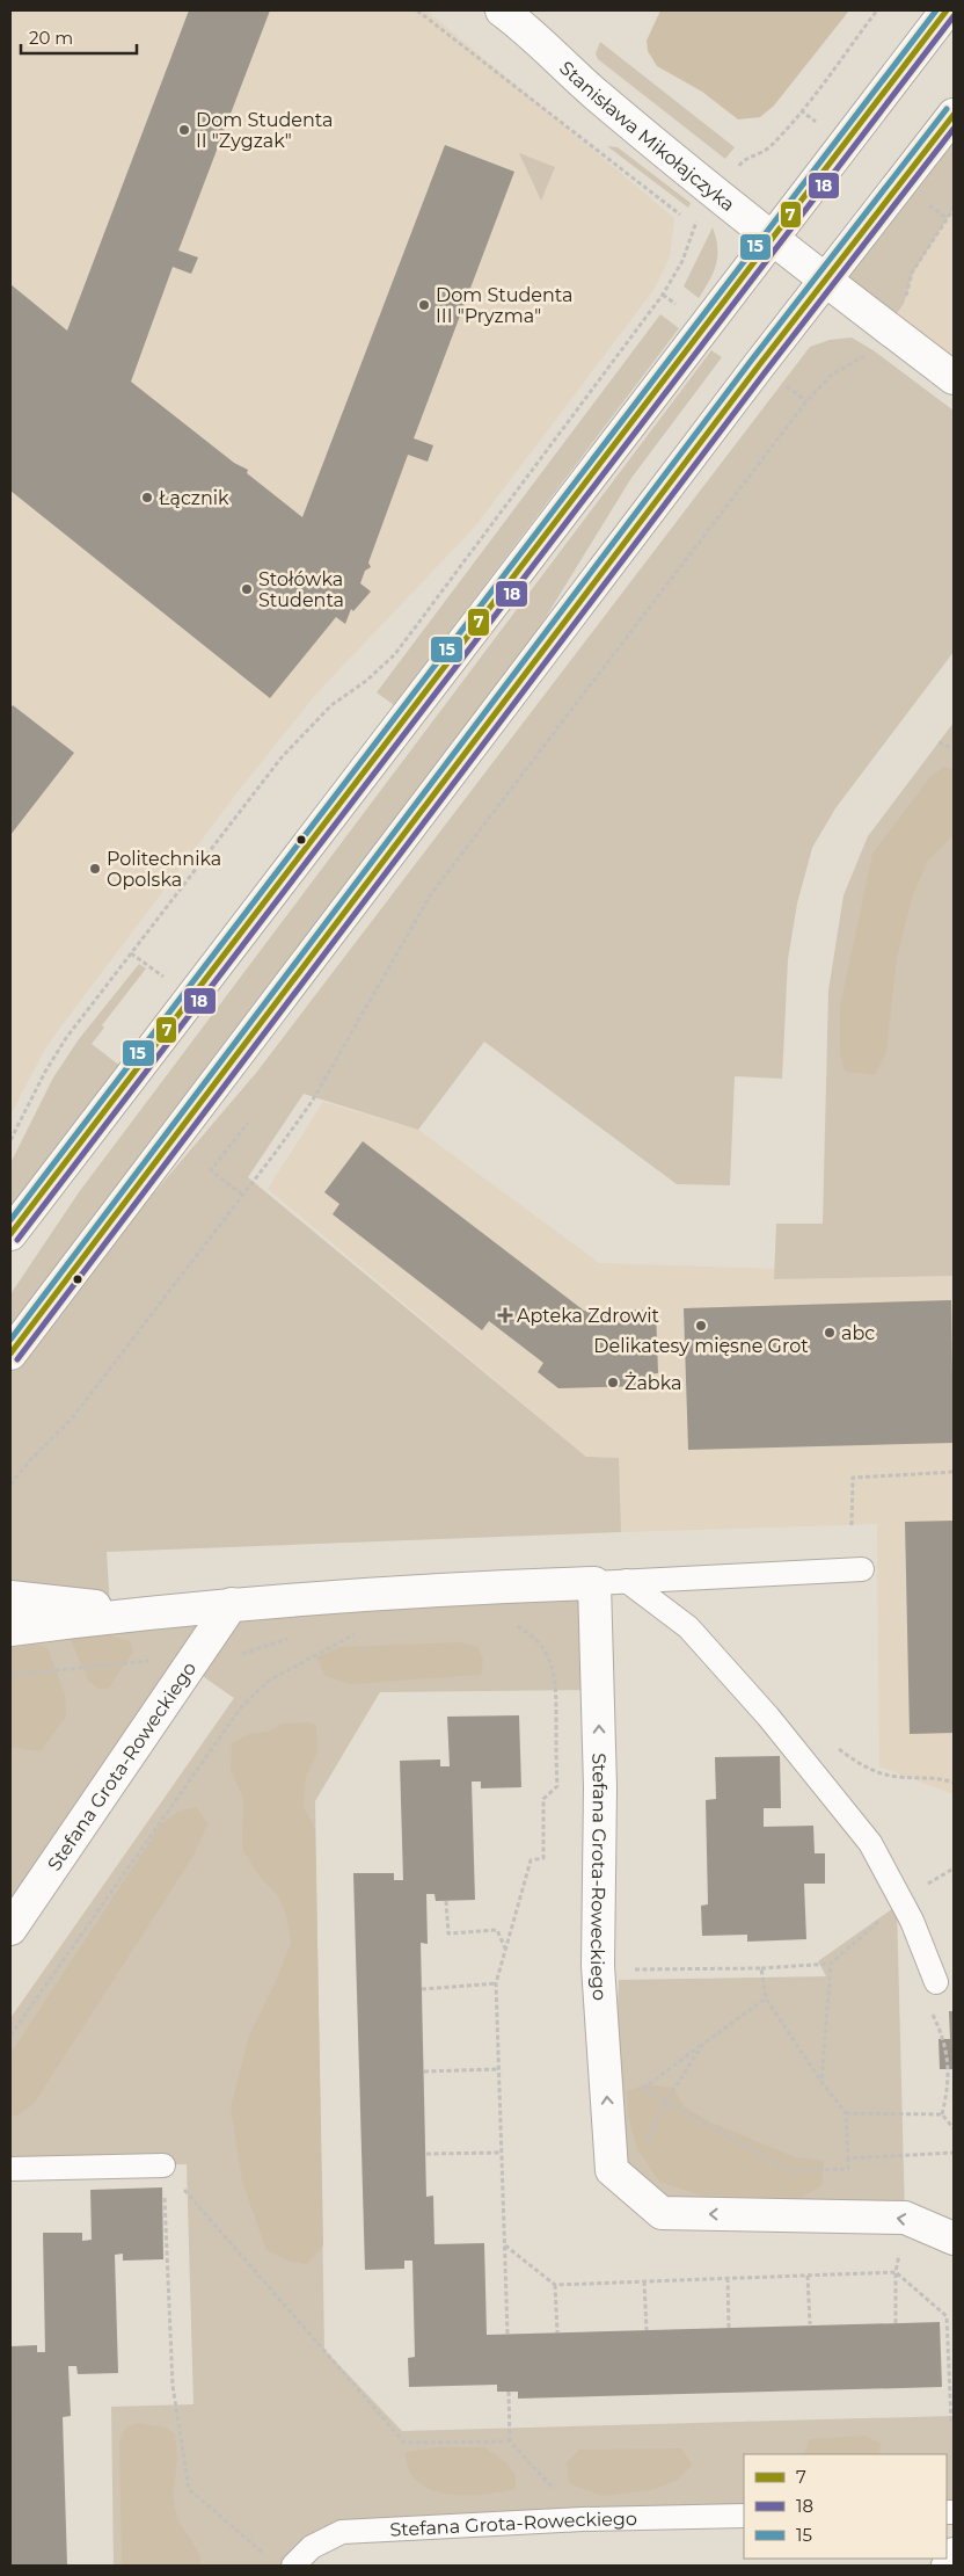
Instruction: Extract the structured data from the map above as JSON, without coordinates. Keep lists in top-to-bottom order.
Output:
{
  "streets": {
    "street": ["Stanisława Mikołajczyka", "Stefana Grota-Roweckiego"]
  },
  "places": {
    "other": [
      "Dom Studenta II \"Zygzak\"",
      "Dom Studenta III \"Pryzma\"",
      "Łącznik",
      "Stołówka Studenta",
      "Politechnika Opolska",
      "Delikatesy mięsne Grot",
      "abc",
      "Żabka"
    ],
    "health": ["Apteka Zdrowit"]
  },
  "lines": ["transit line 7", "transit line 15", "transit line 18"],
  "legend": ["7", "18", "15"],
  "scale_bar": "20 m"
}
